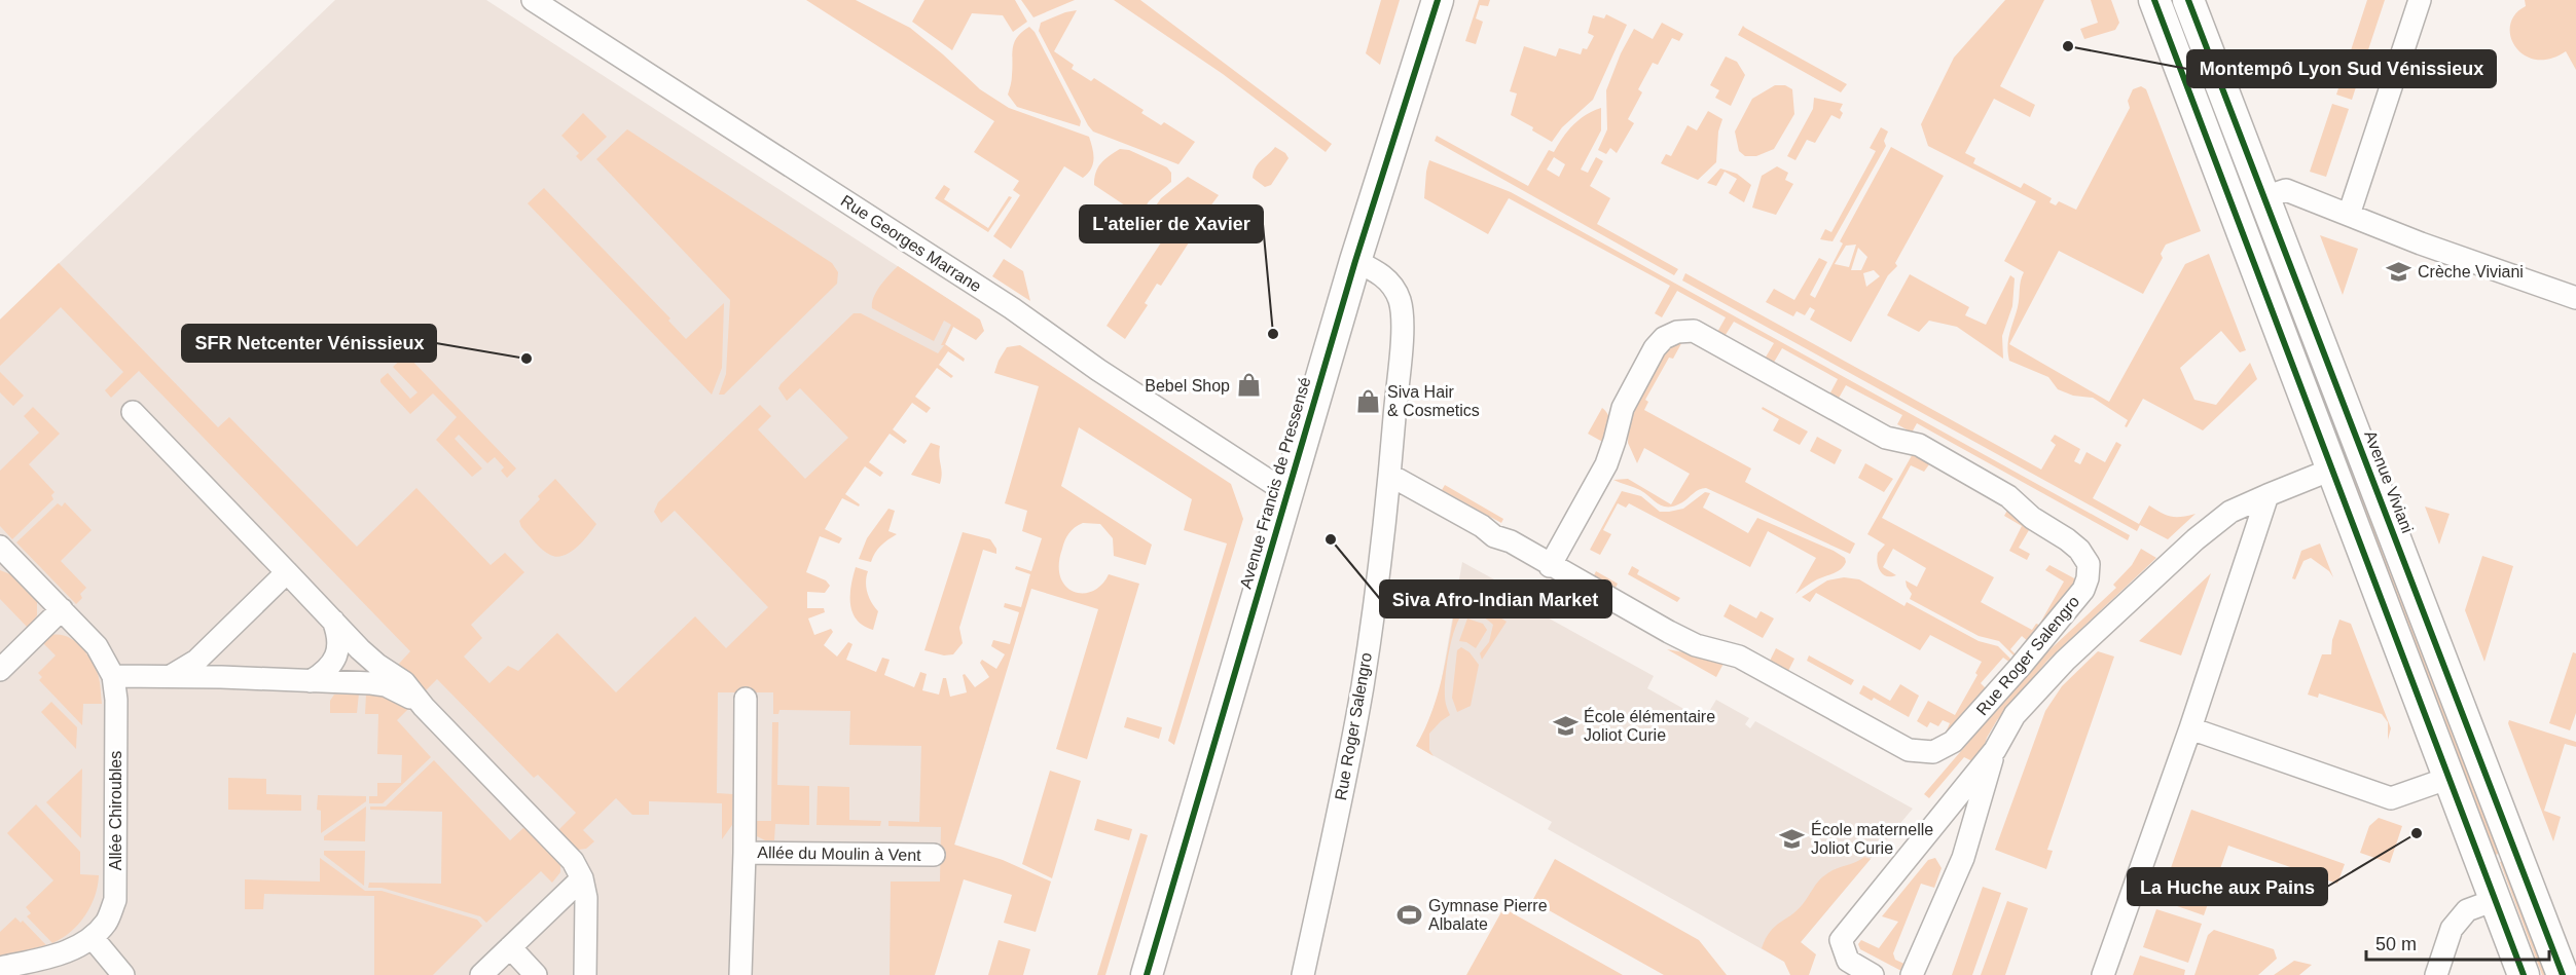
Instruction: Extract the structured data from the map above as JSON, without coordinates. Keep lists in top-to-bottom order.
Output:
{
  "streets": {
    "street": [
      "Rue Georges Marrane",
      "Avenue Viviani",
      "Avenue Francis de Pressensé",
      "Rue Roger Salengro",
      "Allée Chiroubles",
      "Allée du Moulin à Vent"
    ]
  },
  "crossings": [
    ["Rue Georges Marrane", "Avenue Francis de Pressensé"],
    ["Avenue Francis de Pressensé", "Rue Roger Salengro"]
  ],
  "places": {
    "other": [
      "Montempô Lyon Sud Vénissieux",
      "L'atelier de Xavier",
      "SFR Netcenter Vénissieux",
      "Siva Afro-Indian Market",
      "La Huche aux Pains"
    ],
    "school or university": ["Crèche Viviani", "École élémentaire Joliot Curie", "École maternelle Joliot Curie"],
    "shop": ["Bebel Shop", "Siva Hair & Cosmetics"],
    "sports": ["Gymnase Pierre Albalate"]
  },
  "scale_bar": "50 m"
}
